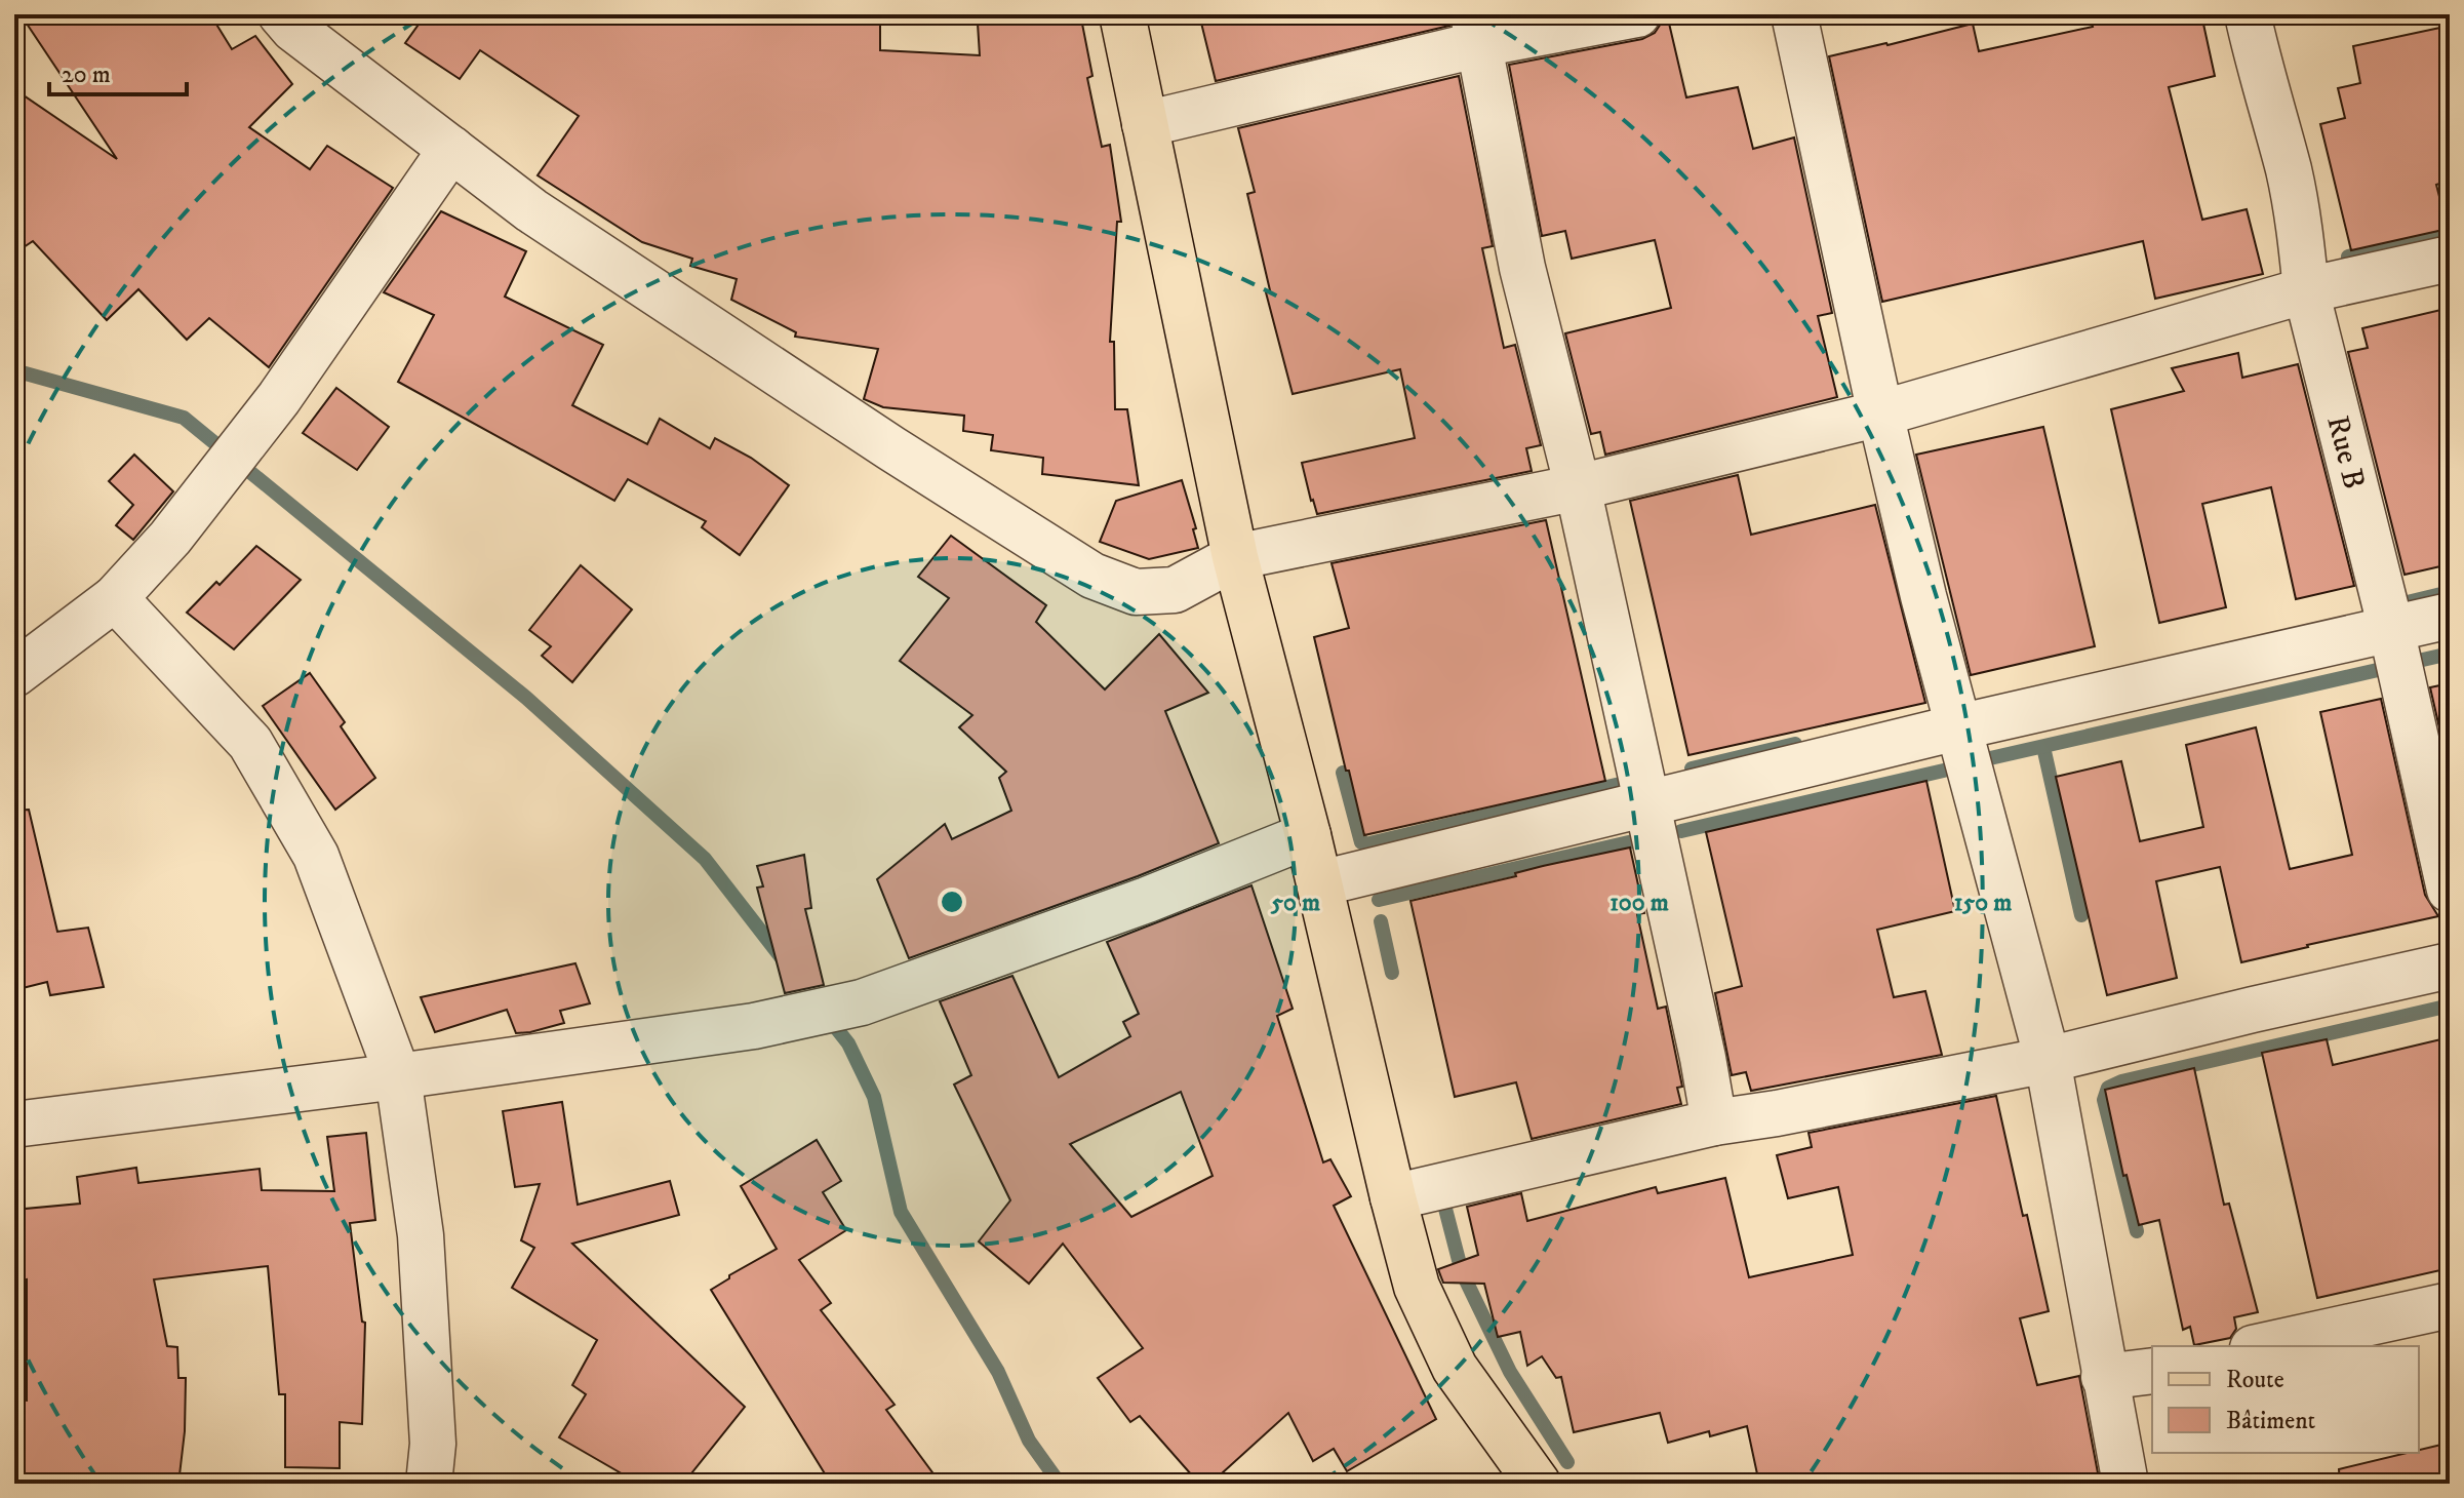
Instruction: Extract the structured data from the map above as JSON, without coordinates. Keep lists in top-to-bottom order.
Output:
{
  "streets": {
    "street": ["Rue B"]
  },
  "legend": ["Route", "Bâtiment"],
  "scale_bar": "20 m",
  "rings": ["50 m", "100 m", "150 m"]
}
